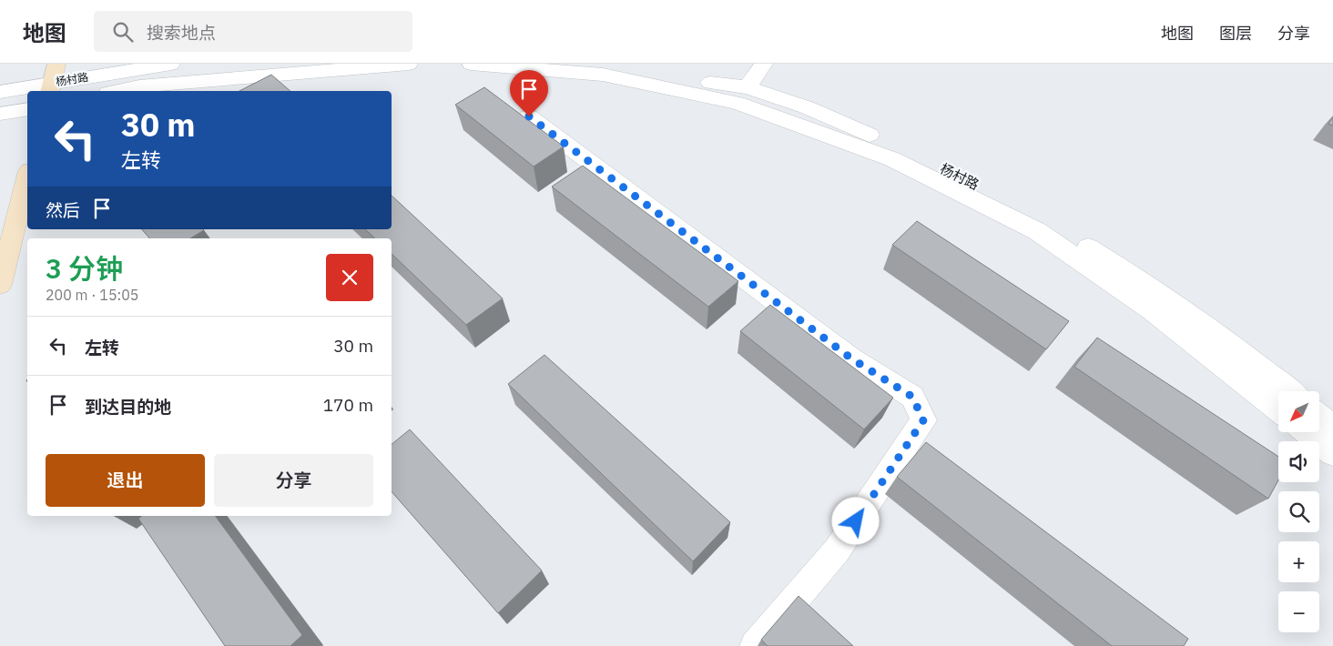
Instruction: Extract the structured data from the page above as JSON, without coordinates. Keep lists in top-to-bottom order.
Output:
{
  "streets": {
    "street": ["杨村路"]
  },
  "north": "bottom left",
  "page": {
    "header": "地图",
    "search": "搜索地点",
    "nav": ["地图", "图层", "分享"],
    "turn": ["30 m", "左转"],
    "then": "然后",
    "heading": ["3 分钟", "200 m · 15:05"],
    "list": [
      {
        "name": "左转",
        "value": "30 m"
      },
      {
        "name": "到达目的地",
        "value": "170 m"
      }
    ],
    "map_buttons": ["+", "−"],
    "buttons": ["退出", "分享"]
  }
}
